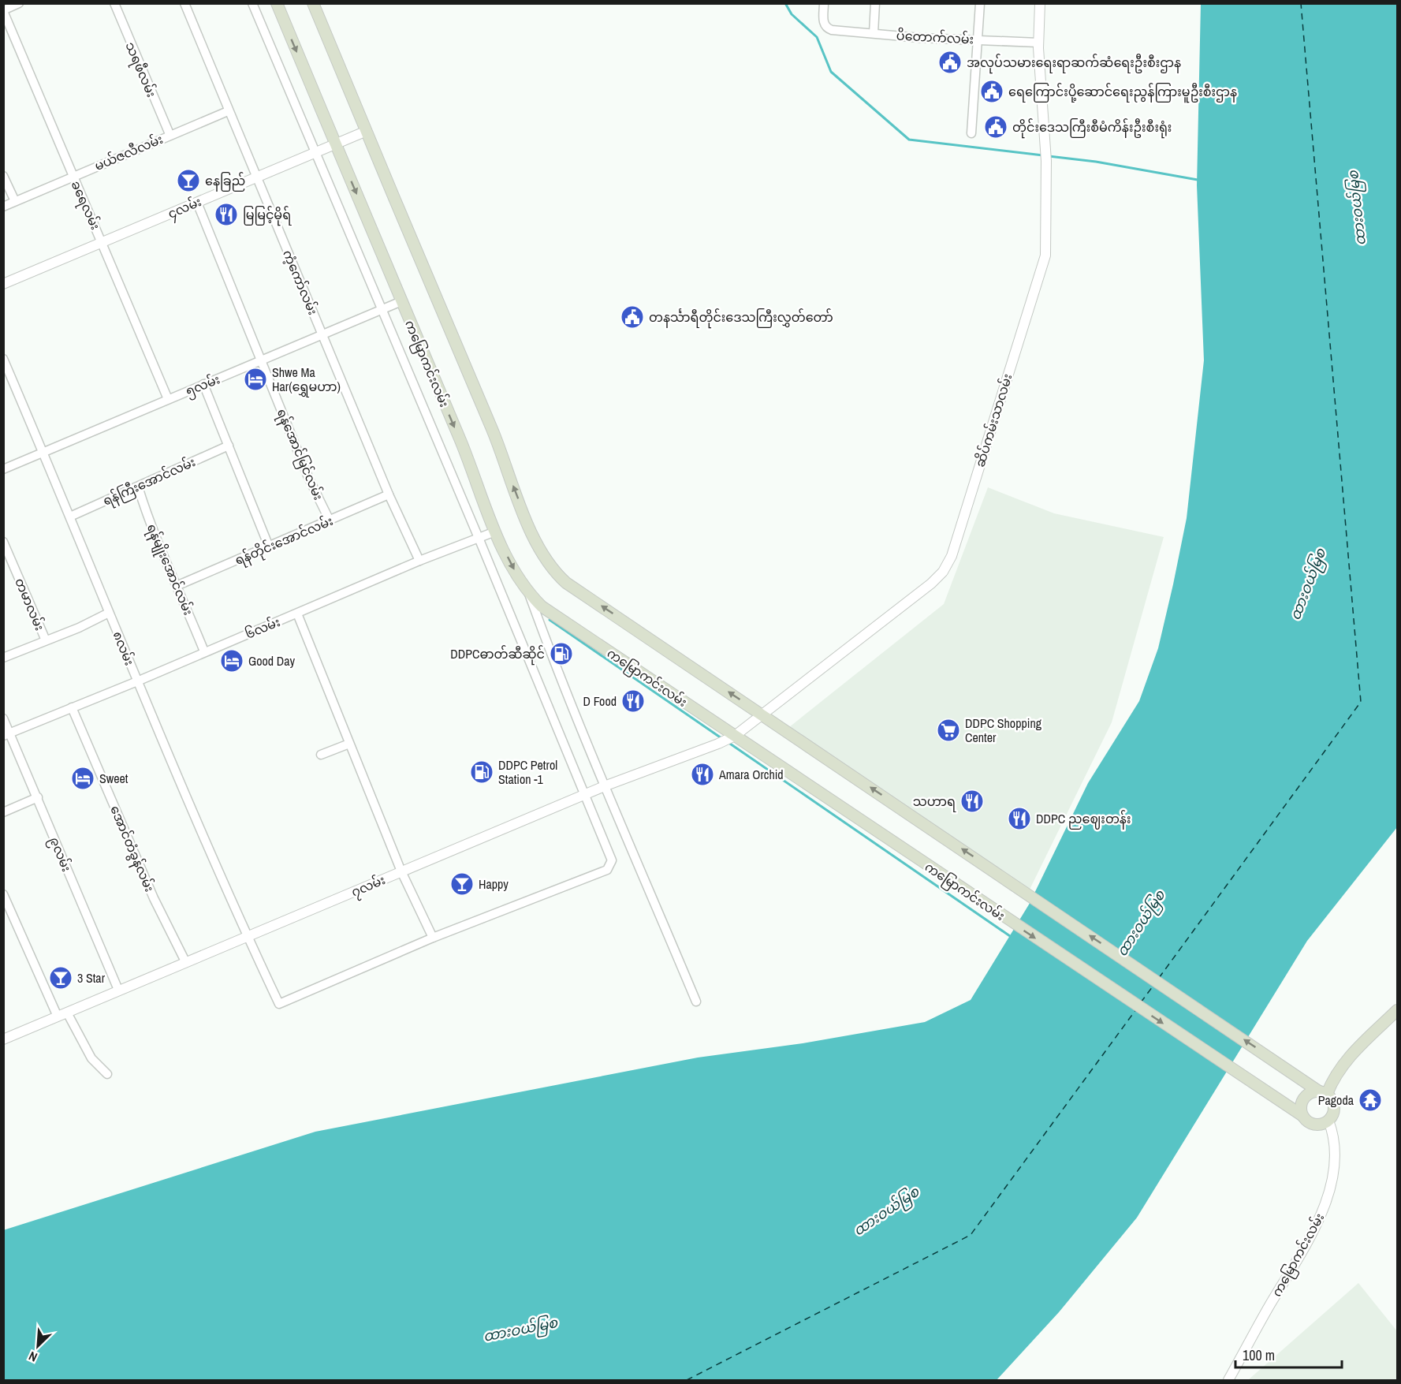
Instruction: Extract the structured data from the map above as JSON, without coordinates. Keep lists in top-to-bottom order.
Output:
{
  "streets": {
    "main road": ["ကမြောကင်းလမ်း"],
    "street": [
      "ပိတောက်လမ်း",
      "သရဖီလမ်း",
      "မယ်ဇလီလမ်း",
      "ခရေလမ်း",
      "၄လမ်း",
      "ကံ့ကော်လမ်း",
      "၅လမ်း",
      "ဆိပ်ကမ်းသာလမ်း",
      "ရန်အောင်မြင်လမ်း",
      "ရန်ကြီးအောင်လမ်း",
      "ရန်တိုင်းအောင်လမ်း",
      "ရန်မျိုးအောင်လမ်း",
      "တမာလမ်း",
      "၆လမ်း",
      "၈လမ်း",
      "အောင်တံခွန်လမ်း",
      "၉လမ်း",
      "၇လမ်း"
    ]
  },
  "crossings": [
    ["ပိတောက်လမ်း", "ဆိပ်ကမ်းသာလမ်း"],
    ["သရဖီလမ်း", "မယ်ဇလီလမ်း"],
    ["မယ်ဇလီလမ်း", "ခရေလမ်း"],
    ["မယ်ဇလီလမ်း", "ကံ့ကော်လမ်း"],
    ["ခရေလမ်း", "၄လမ်း"],
    ["ခရေလမ်း", "၅လမ်း"],
    ["၄လမ်း", "ကံ့ကော်လမ်း"],
    ["၄လမ်း", "ကမြောကင်းလမ်း"],
    ["၄လမ်း", "ရန်အောင်မြင်လမ်း"],
    ["ကံ့ကော်လမ်း", "၅လမ်း"],
    ["ကံ့ကော်လမ်း", "ရန်တိုင်းအောင်လမ်း"],
    ["ကံ့ကော်လမ်း", "၆လမ်း"],
    ["ကမြောကင်းလမ်း", "၅လမ်း"],
    ["ကမြောကင်းလမ်း", "ဆိပ်ကမ်းသာလမ်း"],
    ["ကမြောကင်းလမ်း", "၆လမ်း"],
    ["ကမြောကင်းလမ်း", "၇လမ်း"],
    ["၅လမ်း", "ရန်အောင်မြင်လမ်း"],
    ["၅လမ်း", "၈လမ်း"],
    ["ဆိပ်ကမ်းသာလမ်း", "၇လမ်း"],
    ["ရန်အောင်မြင်လမ်း", "ရန်တိုင်းအောင်လမ်း"],
    ["ရန်ကြီးအောင်လမ်း", "ရန်မျိုးအောင်လမ်း"],
    ["ရန်ကြီးအောင်လမ်း", "၈လမ်း"],
    ["ရန်တိုင်းအောင်လမ်း", "ရန်မျိုးအောင်လမ်း"],
    ["ရန်မျိုးအောင်လမ်း", "၆လမ်း"],
    ["၆လမ်း", "၈လမ်း"],
    ["၆လမ်း", "အောင်တံခွန်လမ်း"],
    ["၆လမ်း", "၉လမ်း"],
    ["၈လမ်း", "၇လမ်း"],
    ["အောင်တံခွန်လမ်း", "၇လမ်း"],
    ["၉လမ်း", "၇လမ်း"]
  ],
  "water": ["ထားဝယ်မြစ"],
  "places": {
    "public building": [
      "အလုပ်သမားရေးရာဆက်ဆံရေးဦးစီးဌာန",
      "ရေကြောင်းပို့ဆောင်ရေးညွန်ကြားမူဦးစီးဌာန",
      "တိုင်းဒေသကြီးစီမံကိန်းဦးစီးရုံး",
      "တနင်္သာရီတိုင်းဒေသကြီးလွှတ်တော်"
    ],
    "bar": ["နေခြည်", "Happy", "3 Star"],
    "restaurant": [
      "မြမြင့်မိုရ်",
      "D Food",
      "Amara Orchid",
      "သဟာရ",
      "DDPC ညဈေးတန်း"
    ],
    "hotel": ["Shwe Ma Har(‌‌ရွှေမဟာ)", "Good Day", "Sweet"],
    "fuel station": ["DDPCဓာတ်ဆီဆိုင်", "DDPC Petrol Station -1"],
    "supermarket": ["DDPC Shopping Center"],
    "temple": ["Pagoda"]
  },
  "scale_bar": "100 m",
  "north": "bottom left"
}
